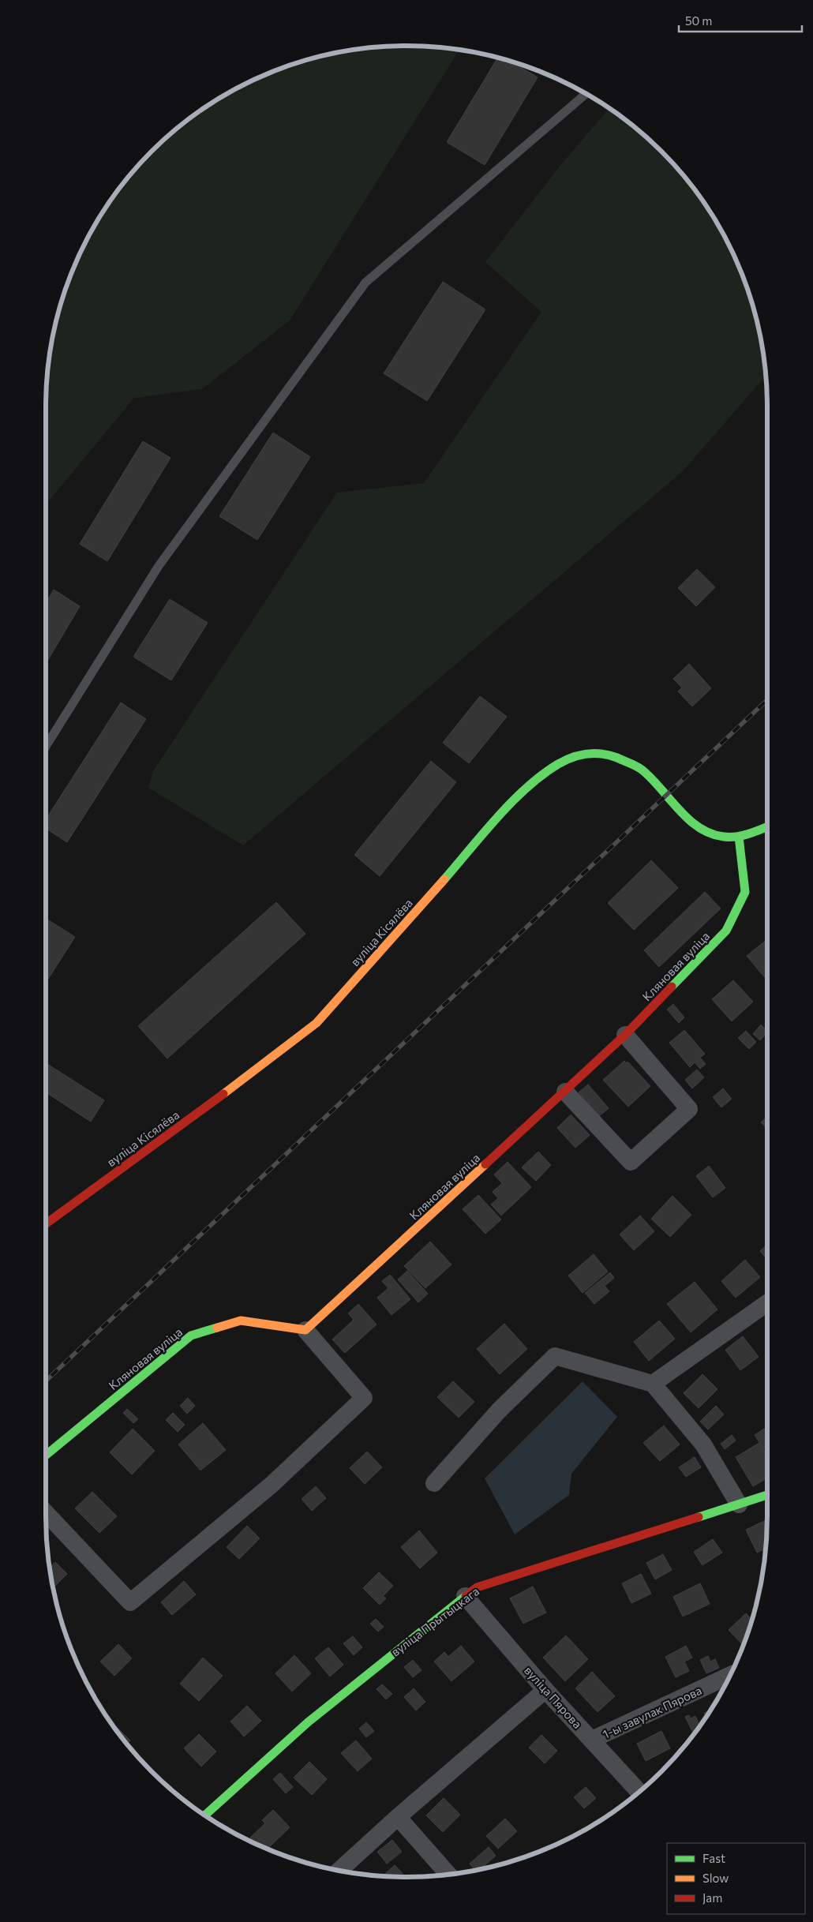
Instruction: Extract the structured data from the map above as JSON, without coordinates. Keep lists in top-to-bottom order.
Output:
{
  "streets": {
    "street": [
      "вуліца Кісялёва",
      "Кляновая вуліца",
      "вуліца Прытыцкага",
      "вуліца Пярова",
      "1-ы завулак Пярова"
    ]
  },
  "crossings": [
    ["вуліца Кісялёва", "Кляновая вуліца"],
    ["вуліца Прытыцкага", "вуліца Пярова"],
    ["вуліца Пярова", "1-ы завулак Пярова"]
  ],
  "legend": ["Fast", "Slow", "Jam"],
  "scale_bar": "50 m"
}
